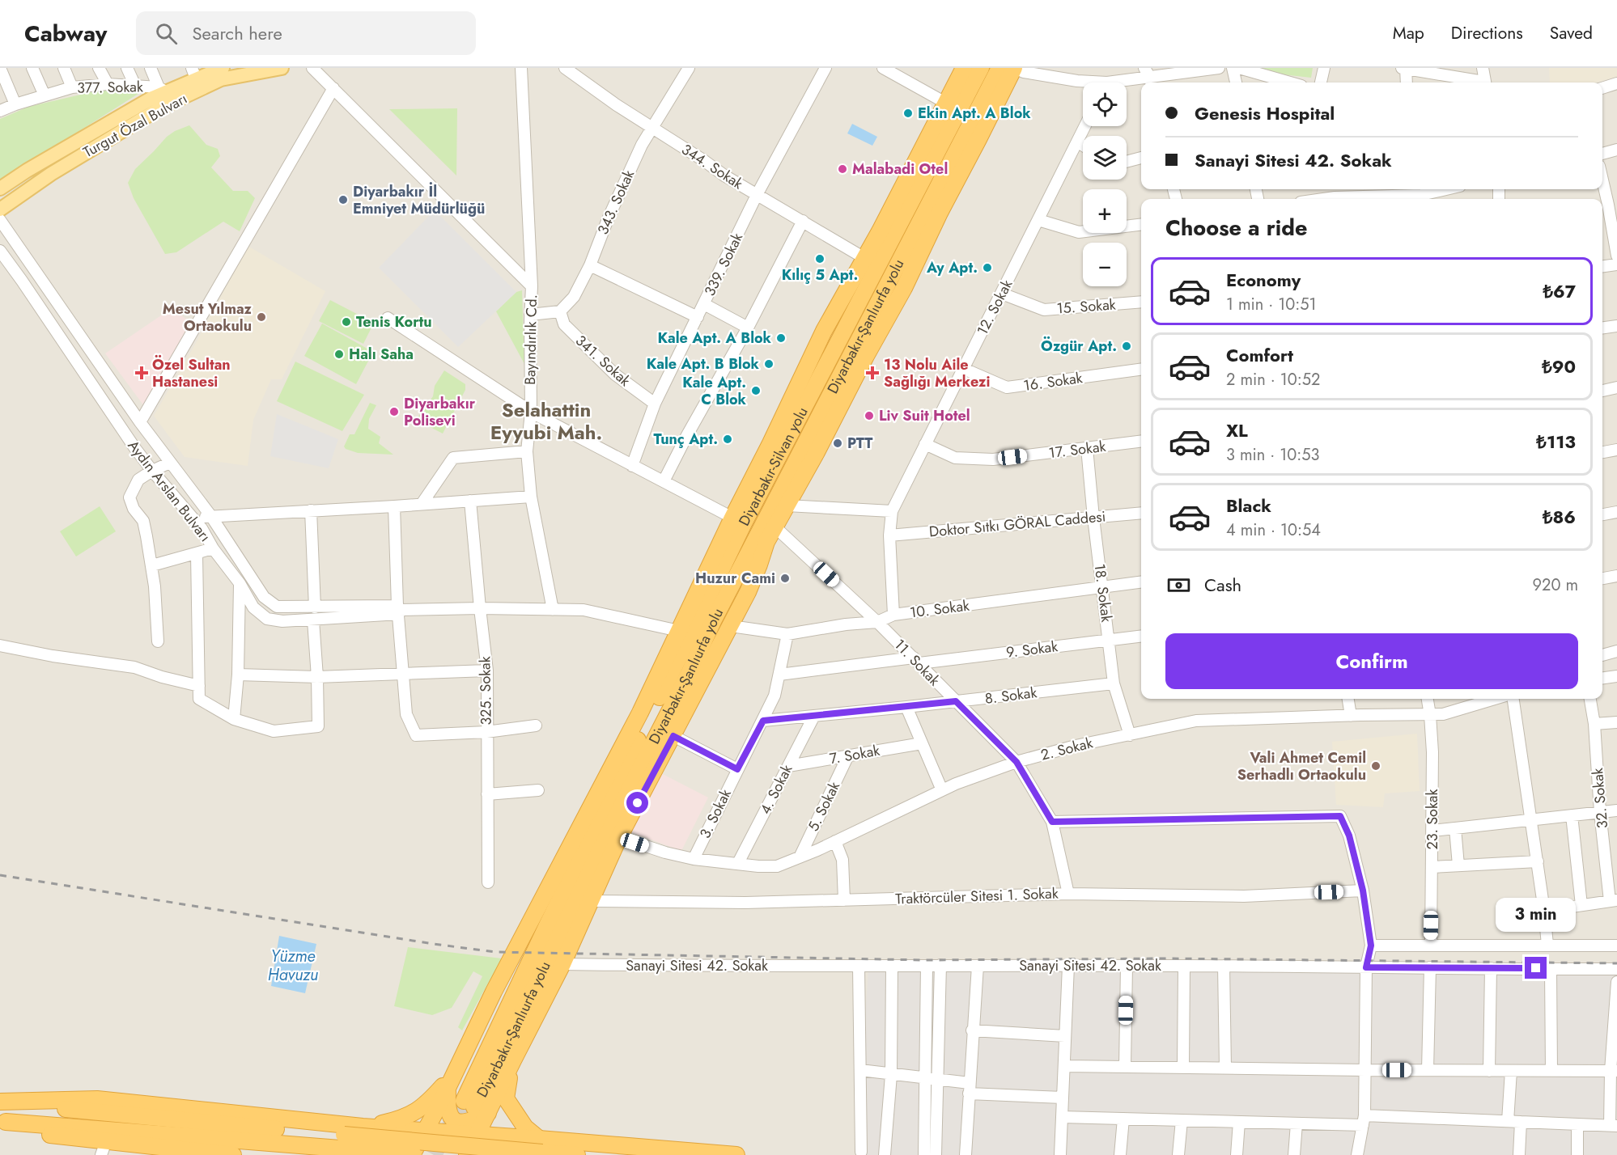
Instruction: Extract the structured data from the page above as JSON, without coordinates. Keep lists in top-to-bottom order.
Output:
{
  "streets": {
    "highway": ["Diyarbakır-Şanlıurfa yolu", "Diyarbakır-Silvan yolu"],
    "main road": ["Turgut Özal Bulvarı"],
    "street": [
      "377. Sokak",
      "344. Sokak",
      "343. Sokak",
      "339. Sokak",
      "15. Sokak",
      "12. Sokak",
      "Bayındırlık Cd.",
      "341. Sokak",
      "16. Sokak",
      "17. Sokak",
      "Aydın Arslan Bulvarı",
      "Doktor Sıtkı GÖRAL Caddesi",
      "18. Sokak",
      "10. Sokak",
      "9. Sokak",
      "11. Sokak",
      "325. Sokak",
      "8. Sokak",
      "2. Sokak",
      "7. Sokak",
      "4. Sokak",
      "32. Sokak",
      "5. Sokak",
      "3. Sokak",
      "23. Sokak",
      "Traktörcüler Sitesi 1. Sokak",
      "Sanayi Sitesi 42. Sokak"
    ]
  },
  "crossings": [
    ["377. Sokak", "Turgut Özal Bulvarı"],
    ["344. Sokak", "343. Sokak"],
    ["344. Sokak", "339. Sokak"],
    ["343. Sokak", "341. Sokak"],
    ["339. Sokak", "341. Sokak"],
    ["15. Sokak", "12. Sokak"],
    ["12. Sokak", "16. Sokak"],
    ["12. Sokak", "17. Sokak"],
    ["12. Sokak", "Doktor Sıtkı GÖRAL Caddesi"],
    ["12. Sokak", "10. Sokak"],
    ["Bayındırlık Cd.", "Aydın Arslan Bulvarı"],
    ["17. Sokak", "18. Sokak"],
    ["Diyarbakır-Silvan yolu", "Aydın Arslan Bulvarı"],
    ["Aydın Arslan Bulvarı", "325. Sokak"],
    ["Doktor Sıtkı GÖRAL Caddesi", "18. Sokak"],
    ["18. Sokak", "10. Sokak"],
    ["18. Sokak", "9. Sokak"],
    ["18. Sokak", "8. Sokak"],
    ["18. Sokak", "2. Sokak"],
    ["10. Sokak", "11. Sokak"],
    ["10. Sokak", "3. Sokak"],
    ["9. Sokak", "11. Sokak"],
    ["9. Sokak", "3. Sokak"],
    ["11. Sokak", "8. Sokak"],
    ["11. Sokak", "2. Sokak"],
    ["11. Sokak", "Traktörcüler Sitesi 1. Sokak"],
    ["8. Sokak", "4. Sokak"],
    ["8. Sokak", "3. Sokak"],
    ["2. Sokak", "4. Sokak"],
    ["2. Sokak", "5. Sokak"],
    ["2. Sokak", "3. Sokak"],
    ["2. Sokak", "23. Sokak"],
    ["7. Sokak", "4. Sokak"],
    ["7. Sokak", "5. Sokak"]
  ],
  "districts": ["Selahattin Eyyubi Mah."],
  "water": ["Yüzme Havuzu"],
  "places": {
    "other": [
      "Ekin Apt. A Blok",
      "Malabadi Otel",
      "Diyarbakır İl Emniyet Müdürlüğü",
      "Kılıç 5 Apt.",
      "Ay Apt.",
      "Mesut Yılmaz Ortaokulu",
      "Tenis Kortu",
      "Kale Apt. A Blok",
      "Özgür Apt.",
      "Halı Saha",
      "Kale Apt. B Blok",
      "Kale Apt. C Blok",
      "Diyarbakır Polisevi",
      "Liv Suit Hotel",
      "Tunç Apt.",
      "PTT",
      "Huzur Cami",
      "Vali Ahmet Cemil Serhadlı Ortaokulu"
    ],
    "health": ["Özel Sultan Hastanesi", "13 Nolu Aile Sağlığı Merkezi"]
  },
  "page": {
    "header": "Cabway",
    "search": "Search here",
    "nav": ["Map", "Directions", "Saved"],
    "map_buttons": ["+", "−"],
    "banner": ["Genesis Hospital", "Sanayi Sitesi 42. Sokak"],
    "heading": "Choose a ride",
    "list": [
      {
        "name": "Economy",
        "note": "1 min · 10:51",
        "value": "₺67"
      },
      {
        "name": "Comfort",
        "note": "2 min · 10:52",
        "value": "₺90"
      },
      {
        "name": "XL",
        "note": "3 min · 10:53",
        "value": "₺113"
      },
      {
        "name": "Black",
        "note": "4 min · 10:54",
        "value": "₺86"
      }
    ],
    "pay": ["Cash", "920 m"],
    "buttons": "Confirm",
    "bubble": "3 min"
  }
}
